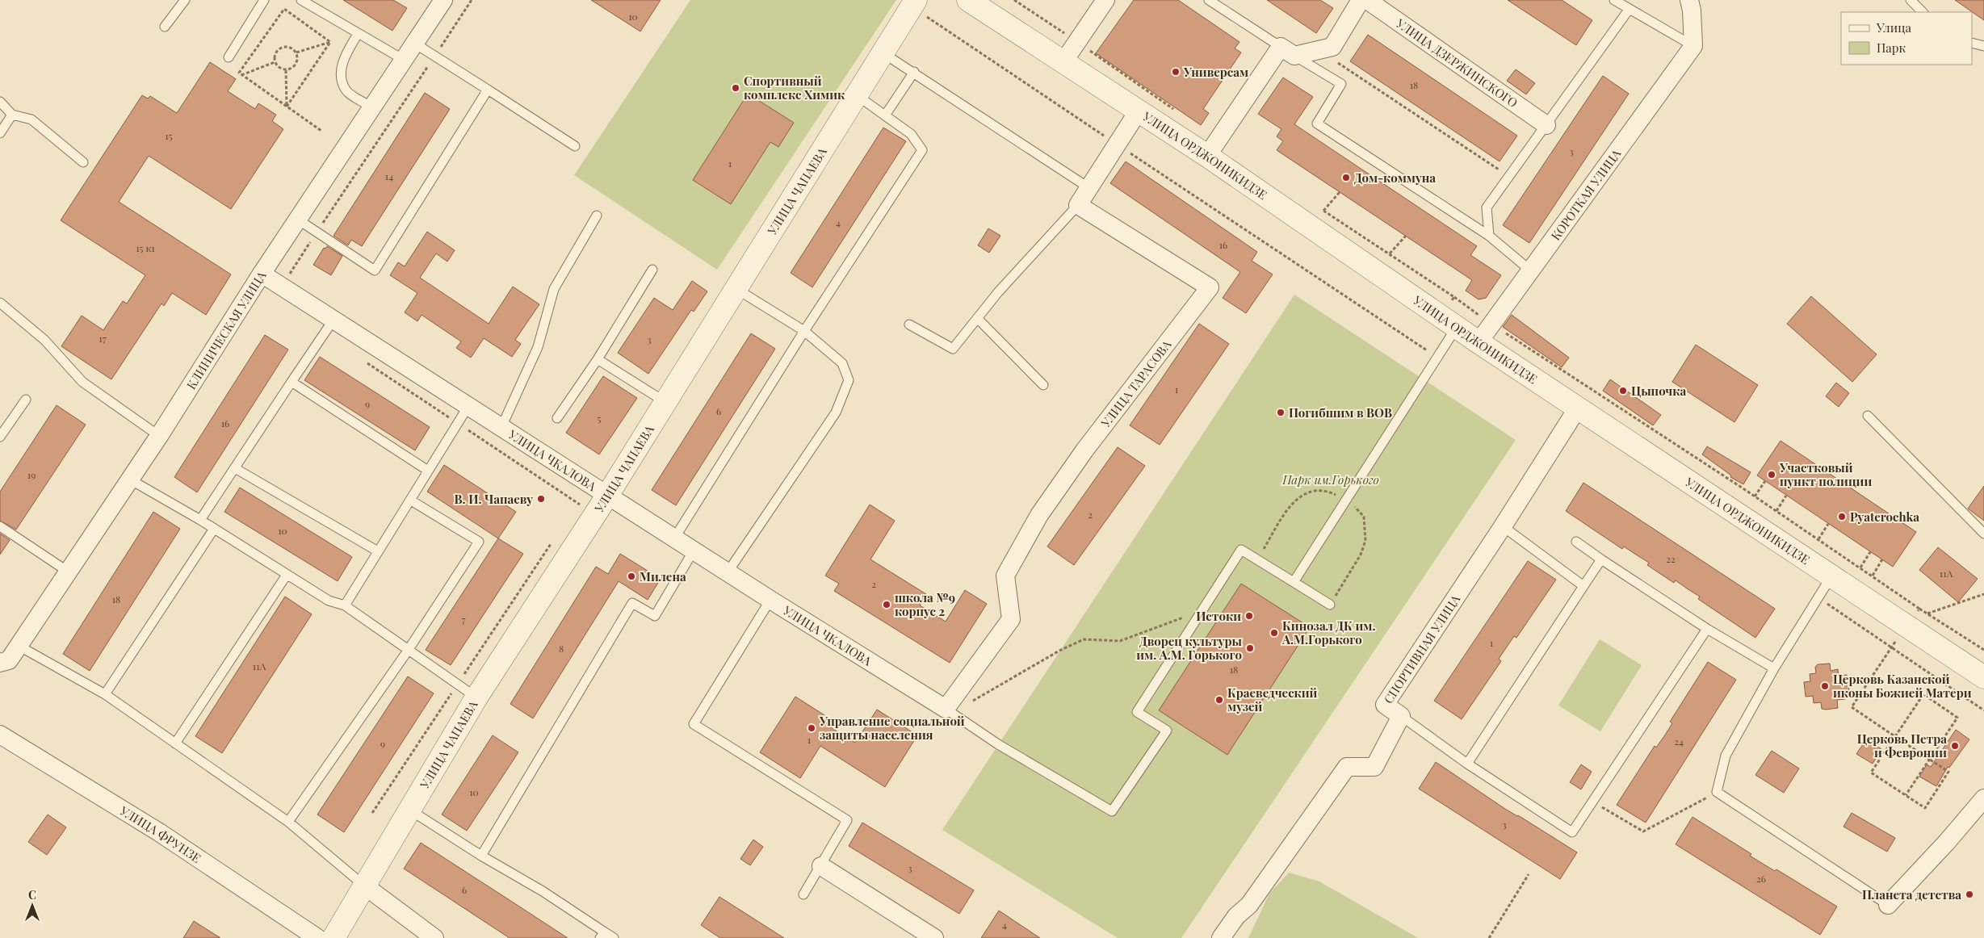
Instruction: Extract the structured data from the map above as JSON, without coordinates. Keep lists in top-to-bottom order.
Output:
{
  "streets": {
    "street": [
      "УЛИЦА ДЗЕРЖИНСКОГО",
      "УЛИЦА ОРДЖОНИКИДЗЕ",
      "УЛИЦА ЧАПАЕВА",
      "КОРОТКАЯ УЛИЦА",
      "КЛИНИЧЕСКАЯ УЛИЦА",
      "УЛИЦА ТАРАСОВА",
      "УЛИЦА ЧКАЛОВА",
      "СПОРТИВНАЯ УЛИЦА",
      "УЛИЦА ФРУНЗЕ"
    ]
  },
  "crossings": [
    ["УЛИЦА ОРДЖОНИКИДЗЕ", "КОРОТКАЯ УЛИЦА"],
    ["УЛИЦА ОРДЖОНИКИДЗЕ", "СПОРТИВНАЯ УЛИЦА"],
    ["УЛИЦА ЧАПАЕВА", "УЛИЦА ЧКАЛОВА"],
    ["КЛИНИЧЕСКАЯ УЛИЦА", "УЛИЦА ЧКАЛОВА"],
    ["УЛИЦА ТАРАСОВА", "УЛИЦА ЧКАЛОВА"]
  ],
  "parks": ["Парк им.Горького"],
  "places": [
    "Универсам",
    "Спортивный комплекс Химик",
    "Дом-коммуна",
    "Цыпочка",
    "Погибшим в ВОВ",
    "Участковый пункт полиции",
    "В. И. Чапаеву",
    "Pyaterochka",
    "Милена",
    "школа №9 корпус 2",
    "Истоки",
    "Кинозал ДК им. А.М.Горького",
    "Дворец культуры им. А.М. Горького",
    "Церковь Казанской иконы Божией Матери",
    "Краеведческий музей",
    "Управление социальной защиты населения",
    "Церковь Петра и Февронии",
    "Планета детства"
  ],
  "house_numbers": [
    "10",
    "18",
    "15",
    "3",
    "1",
    "14",
    "4",
    "16",
    "15 к1",
    "17",
    "3",
    "1",
    "9",
    "6",
    "5",
    "16",
    "19",
    "2",
    "10",
    "22",
    "11А",
    "2",
    "18",
    "7",
    "1",
    "8",
    "11А",
    "18",
    "1",
    "24",
    "9",
    "10",
    "3",
    "3",
    "26",
    "6",
    "4"
  ],
  "legend": ["Улица", "Парк"],
  "north": "top"
}
